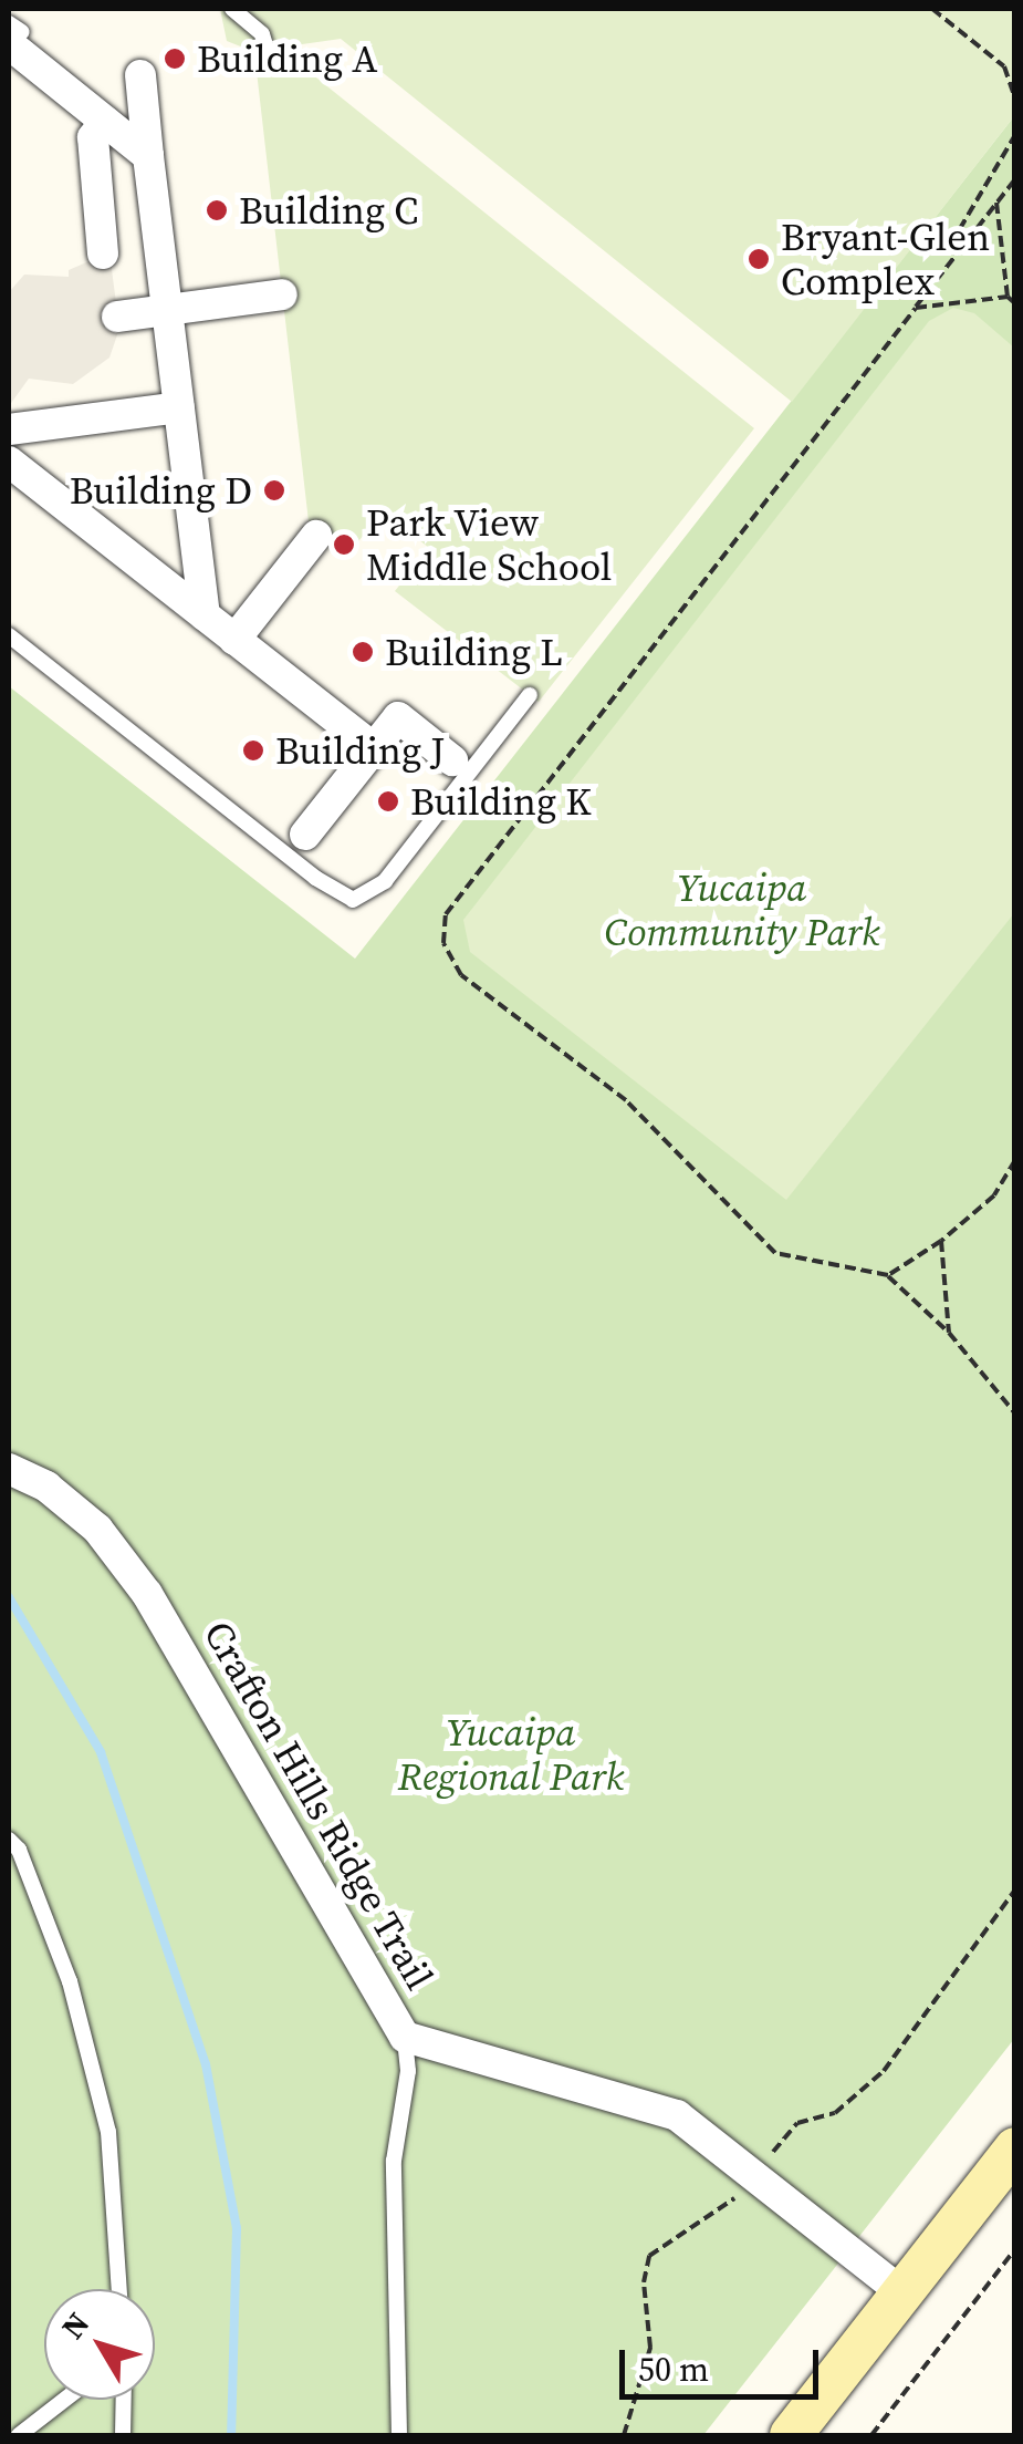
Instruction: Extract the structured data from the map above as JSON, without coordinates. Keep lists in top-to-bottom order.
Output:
{
  "streets": {
    "street": ["Crafton Hills Ridge Trail"]
  },
  "parks": ["Yucaipa Community Park", "Yucaipa Regional Park"],
  "places": [
    "Building A",
    "Building C",
    "Bryant-Glen Complex",
    "Building D",
    "Park View Middle School",
    "Building L",
    "Building J",
    "Building K"
  ],
  "scale_bar": "50 m",
  "north": "top left"
}
